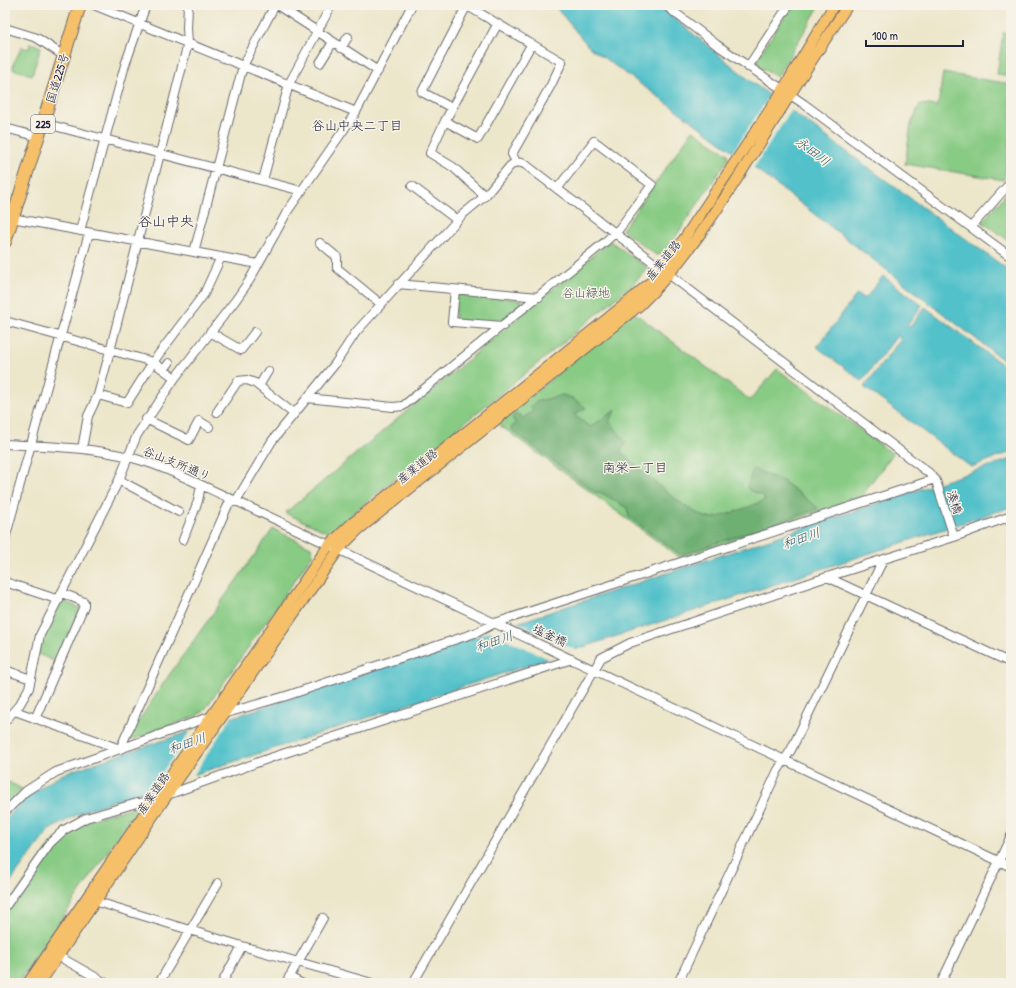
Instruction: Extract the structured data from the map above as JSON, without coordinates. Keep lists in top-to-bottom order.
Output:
{
  "streets": {
    "highway": ["国道225号", "225"],
    "main road": ["産業道路"],
    "street": ["谷山支所通り", "湊橋", "塩釜橋"]
  },
  "crossings": [
    ["産業道路", "谷山支所通り"],
    ["産業道路", "塩釜橋"],
    ["谷山支所通り", "塩釜橋"]
  ],
  "districts": ["谷山中央二丁目", "谷山中央", "南栄一丁目"],
  "water": ["永田川", "和田川"],
  "parks": ["谷山緑地"],
  "scale_bar": "100 m"
}
